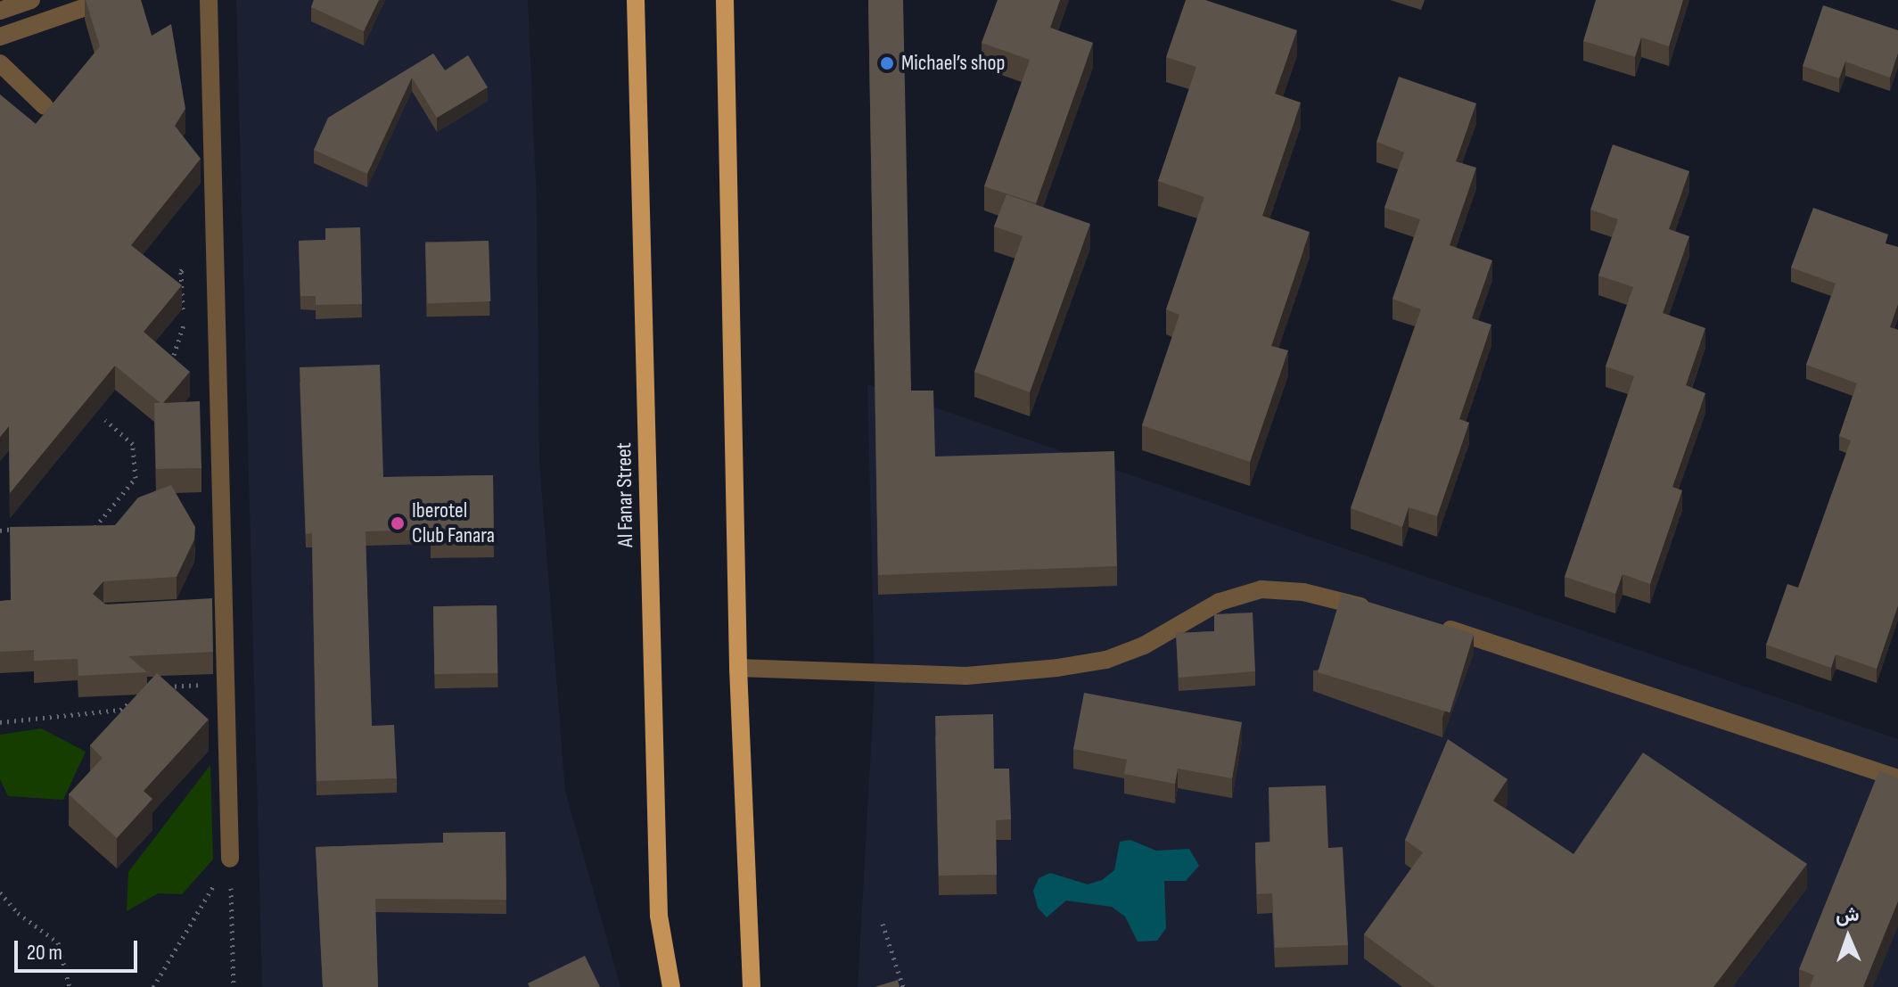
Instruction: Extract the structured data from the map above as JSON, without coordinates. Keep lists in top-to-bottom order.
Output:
{
  "streets": {
    "main road": ["Al Fanar Street"]
  },
  "places": ["Michael’s shop", "Iberotel Club Fanara"],
  "scale_bar": "20 m",
  "north": "top"
}
